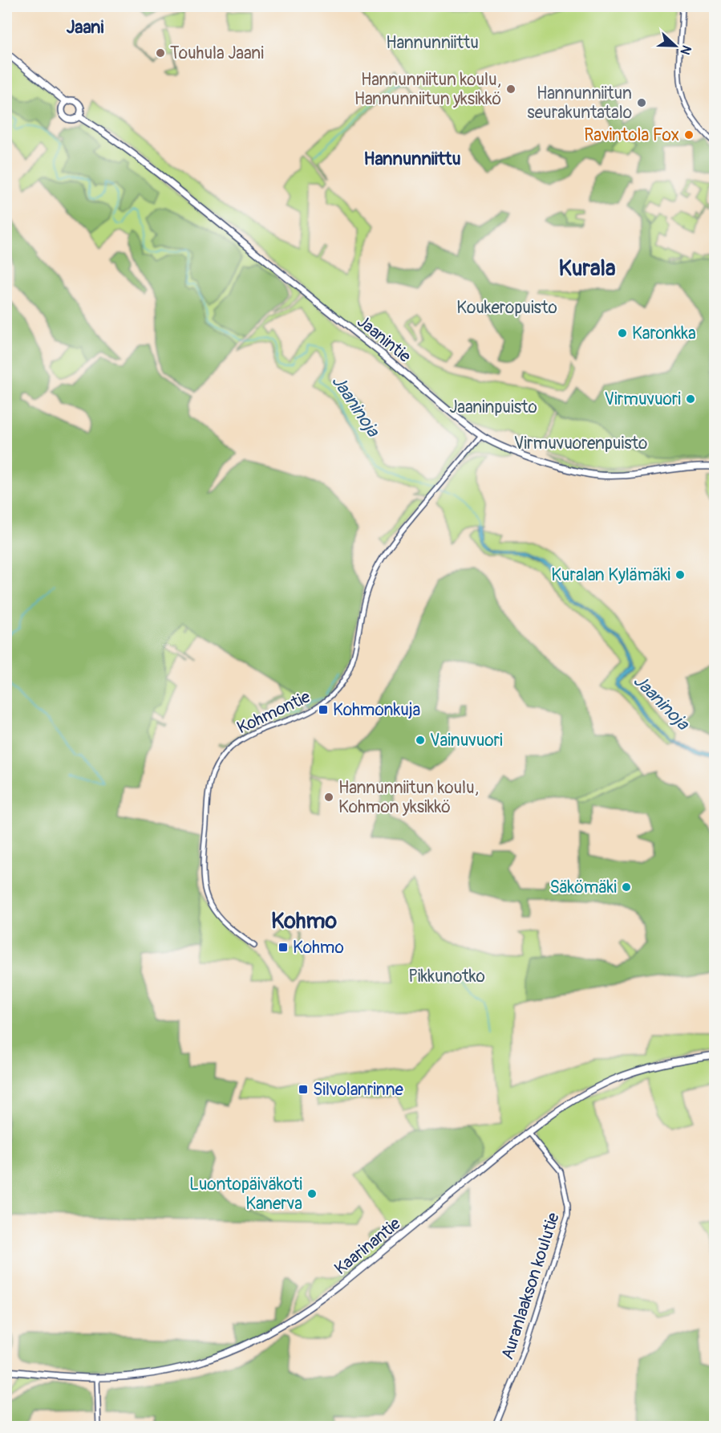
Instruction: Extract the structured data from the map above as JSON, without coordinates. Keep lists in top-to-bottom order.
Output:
{
  "streets": {
    "main road": ["Jaanintie", "Kaarinantie"],
    "street": ["Kohmontie", "Auranlaakson koulutie"]
  },
  "crossings": [
    ["Jaanintie", "Kohmontie"],
    ["Kaarinantie", "Auranlaakson koulutie"]
  ],
  "districts": [
    "Jaani",
    "Hannunniittu",
    "Kurala",
    "Kohmo"
  ],
  "water": ["Jaaninoja"],
  "parks": [
    "Hannunniittu",
    "Koukeropuisto",
    "Jaaninpuisto",
    "Virmuvuorenpuisto",
    "Pikkunotko"
  ],
  "places": {
    "other": [
      "Touhula Jaani",
      "Hannunniitun koulu, Hannunniitun yksikkö",
      "Hannunniitun seurakuntatalo",
      "Ravintola Fox",
      "Karonkka",
      "Virmuvuori",
      "Kuralan Kylämäki",
      "Vainuvuori",
      "Hannunniitun koulu, Kohmon yksikkö",
      "Säkömäki",
      "Luontopäiväkoti Kanerva"
    ],
    "transit": ["Kohmonkuja", "Kohmo", "Silvolanrinne"]
  },
  "north": "right"
}
